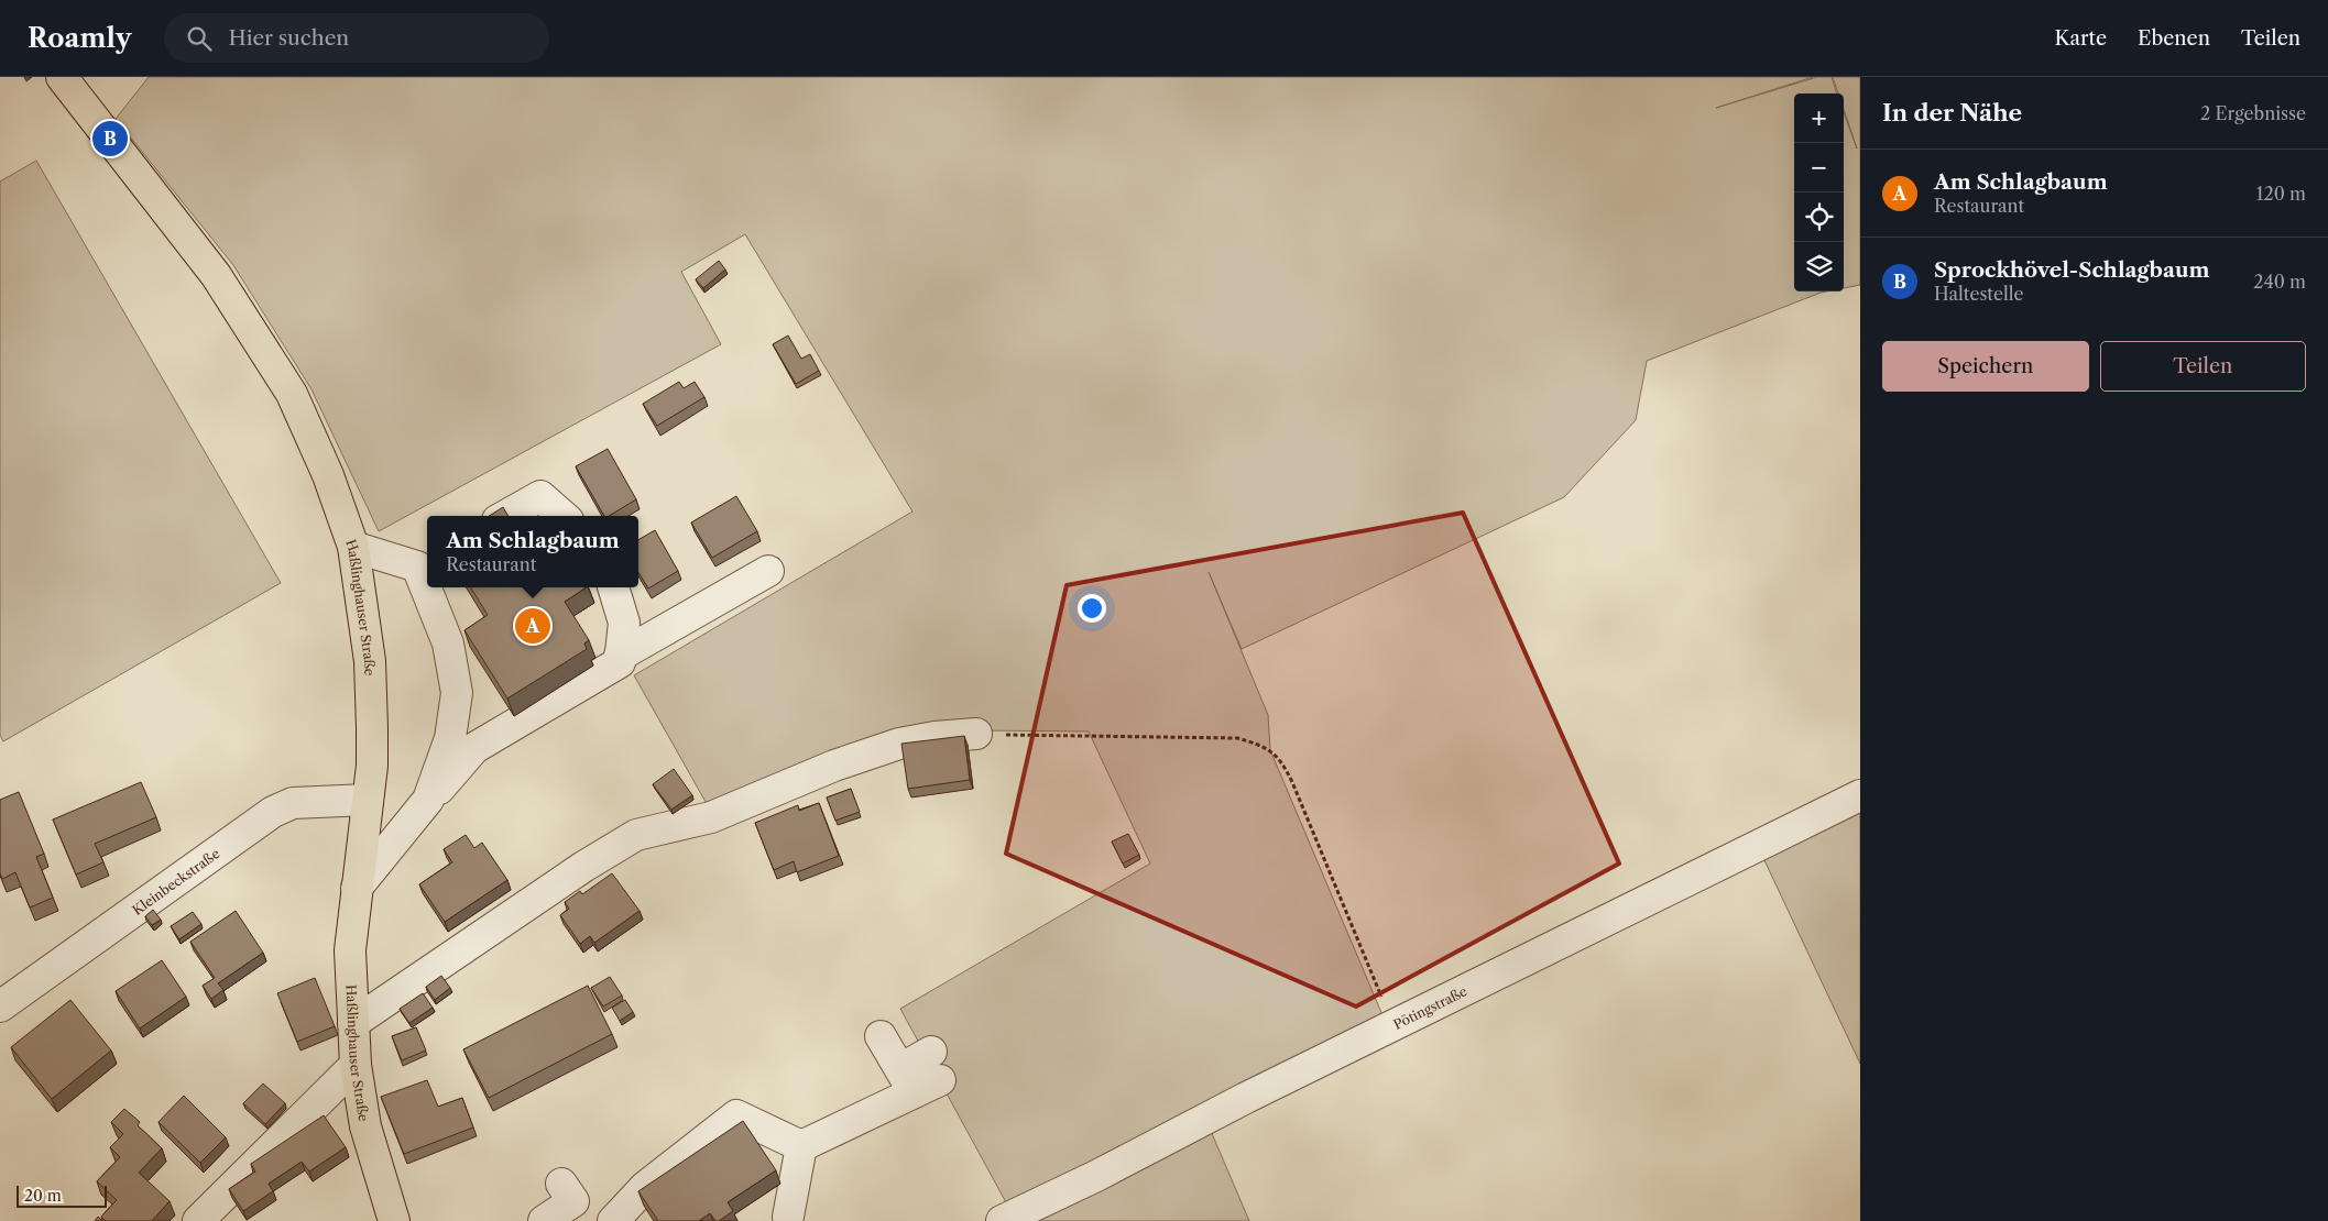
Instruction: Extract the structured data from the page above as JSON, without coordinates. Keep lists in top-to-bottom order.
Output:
{
  "streets": {
    "main road": ["Haßlinghauser Straße"],
    "street": ["Kleinbeckstraße", "Pötingstraße"]
  },
  "crossings": [
    ["Haßlinghauser Straße", "Kleinbeckstraße"]
  ],
  "scale_bar": "20 m",
  "page": {
    "header": "Roamly",
    "search": "Hier suchen",
    "nav": ["Karte", "Ebenen", "Teilen"],
    "heading": ["In der Nähe", "2 Ergebnisse"],
    "map_buttons": ["+", "−"],
    "pins": ["B", "A"],
    "list": [
      {
        "mark": "A",
        "name": "Am Schlagbaum",
        "note": "Restaurant",
        "value": "120 m"
      },
      {
        "mark": "B",
        "name": "Sprockhövel-Schlagbaum",
        "note": "Haltestelle",
        "value": "240 m"
      }
    ],
    "buttons": ["Speichern", "Teilen"],
    "popup": ["Am Schlagbaum", "Restaurant"],
    "scale": "20 m"
  }
}
